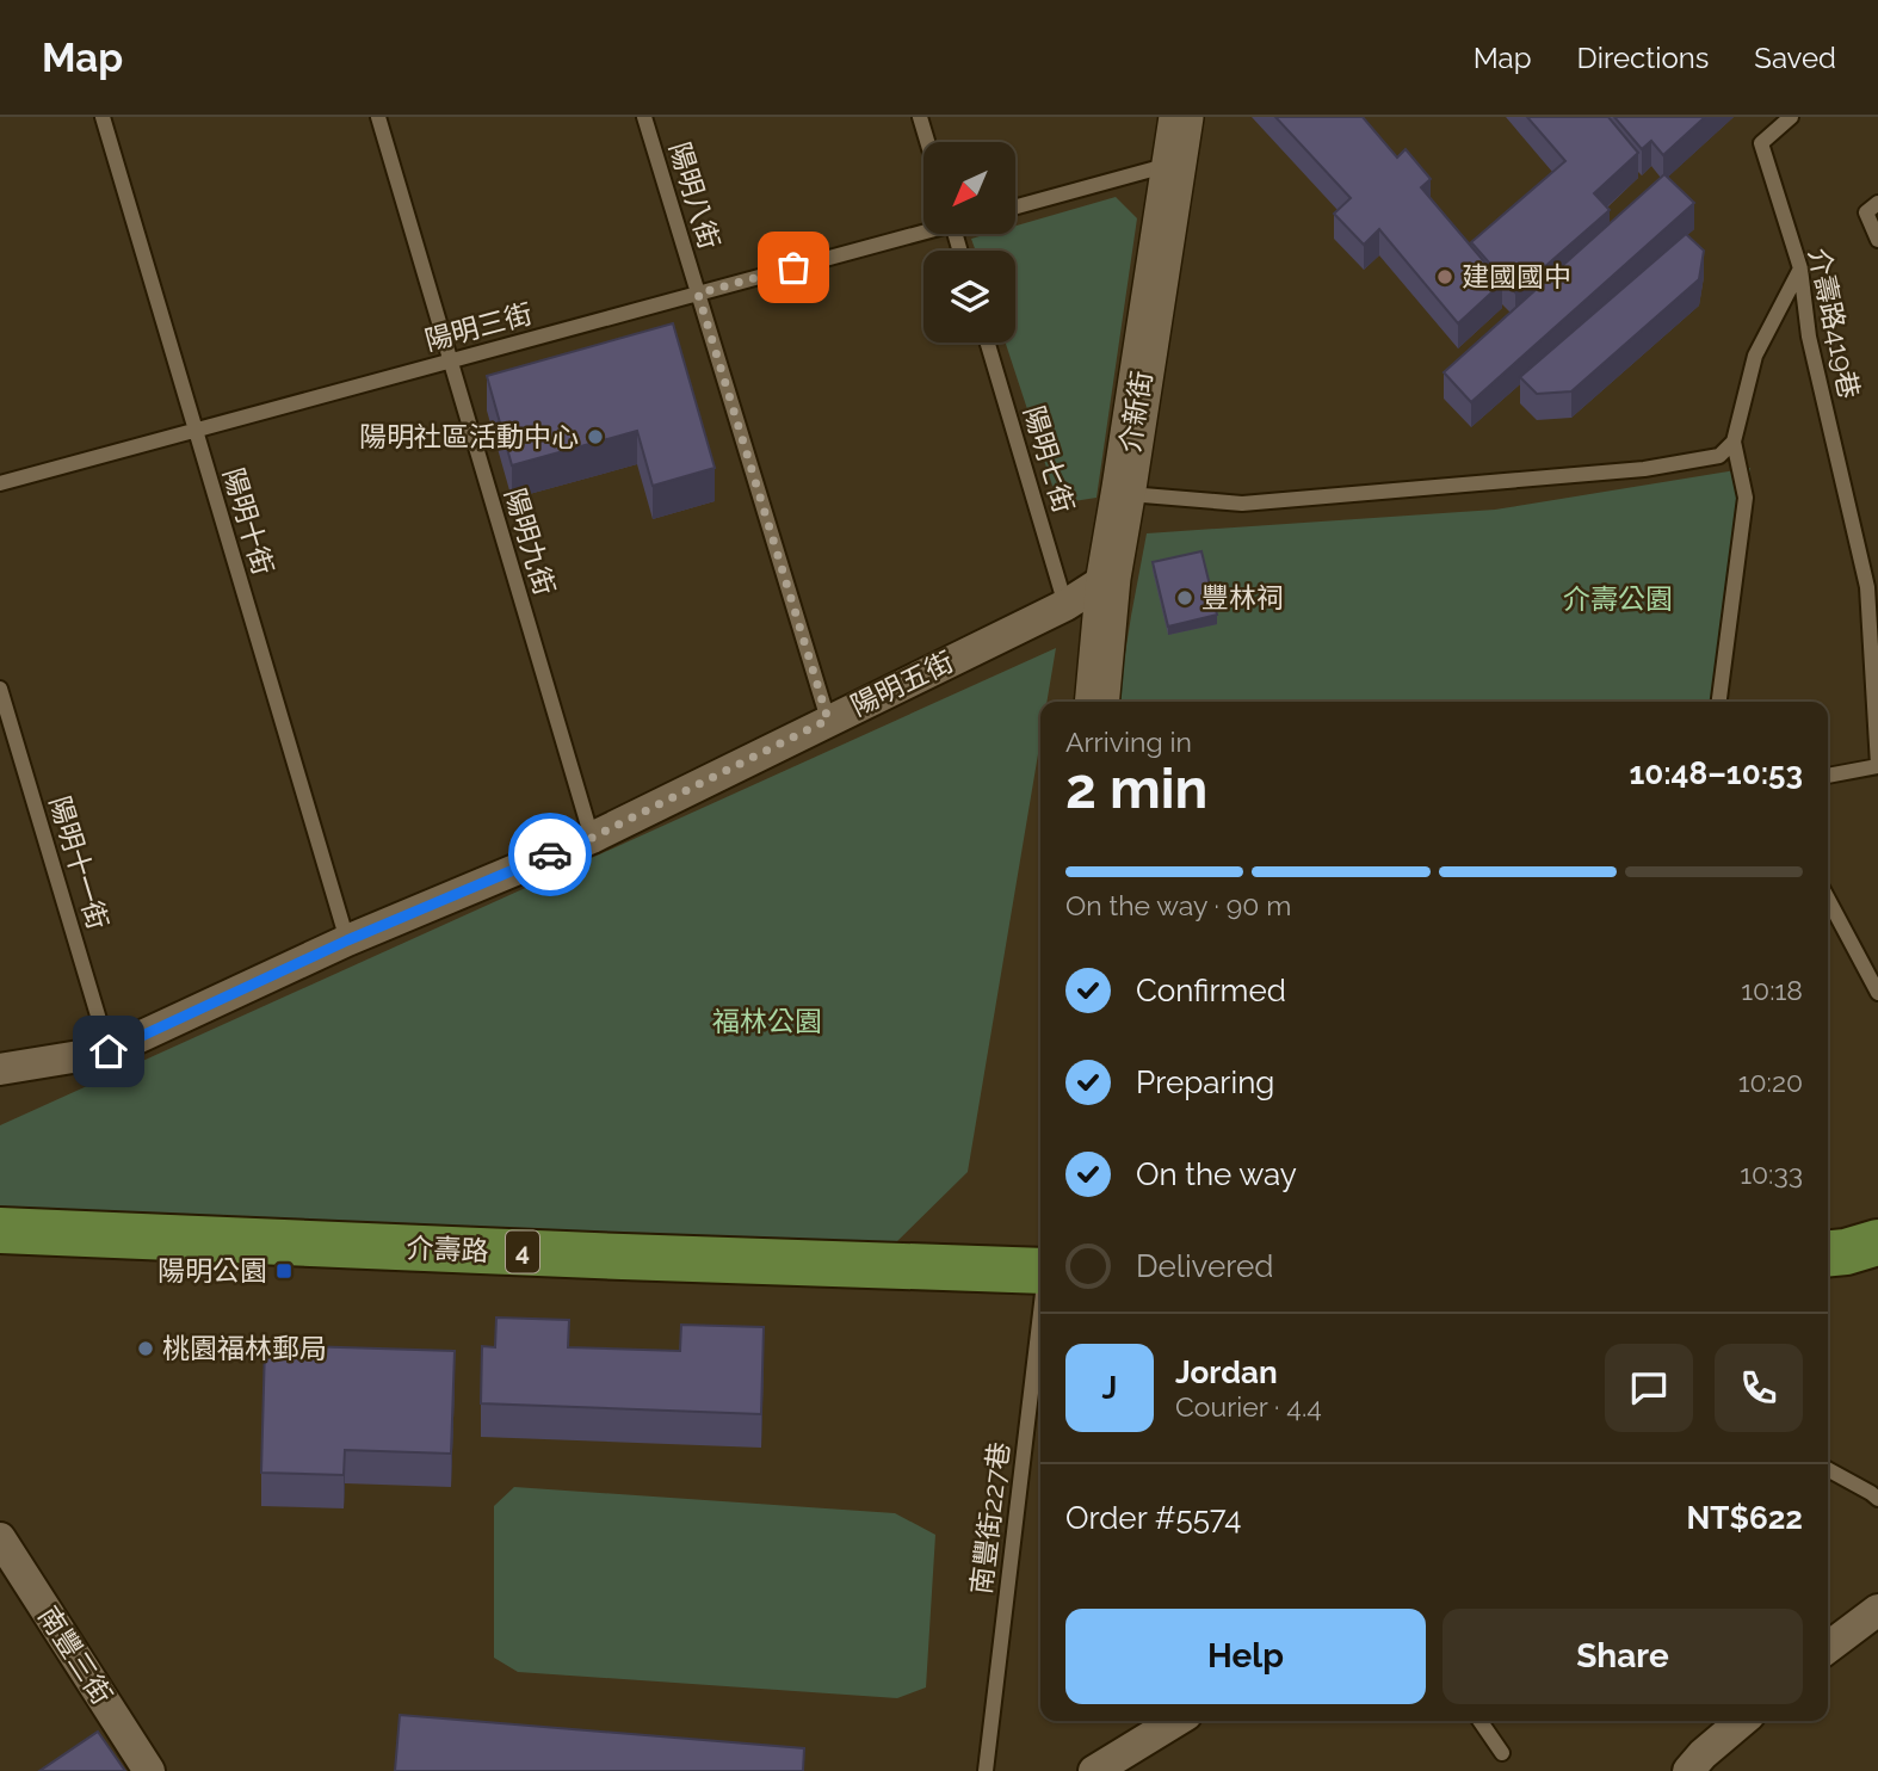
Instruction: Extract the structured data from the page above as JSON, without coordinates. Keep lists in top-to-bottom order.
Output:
{
  "streets": {
    "main road": ["介壽路", "4"],
    "street": ["介新街", "陽明五街", "南豐三街"],
    "lane": [
      "陽明八街",
      "介壽路419巷",
      "陽明三街",
      "陽明七街",
      "陽明十街",
      "陽明九街",
      "陽明十一街",
      "南豐街227巷"
    ]
  },
  "crossings": [
    ["陽明八街", "陽明三街"],
    ["陽明八街", "陽明五街"],
    ["陽明三街", "陽明十街"],
    ["陽明三街", "陽明九街"],
    ["介新街", "陽明五街"],
    ["陽明七街", "陽明五街"],
    ["陽明十街", "陽明五街"],
    ["陽明九街", "陽明五街"],
    ["陽明五街", "陽明十一街"]
  ],
  "parks": ["介壽公園", "福林公園"],
  "places": {
    "other": [
      "建國國中",
      "陽明社區活動中心",
      "豐林祠",
      "桃園福林郵局"
    ],
    "transit": ["陽明公園"]
  },
  "north": "bottom left",
  "page": {
    "header": "Map",
    "nav": ["Map", "Directions", "Saved"],
    "heading": ["2 min", "Arriving in", "10:48–10:53"],
    "panel": [
      "Jordan",
      "Courier · 4.4",
      "Order #5574",
      "NT$622"
    ],
    "bar": "On the way · 90 m",
    "list": [
      ["Confirmed", "10:18"],
      ["Preparing", "10:20"],
      ["On the way", "10:33"],
      "Delivered"
    ],
    "round": "J",
    "buttons": ["Help", "Share"]
  }
}
